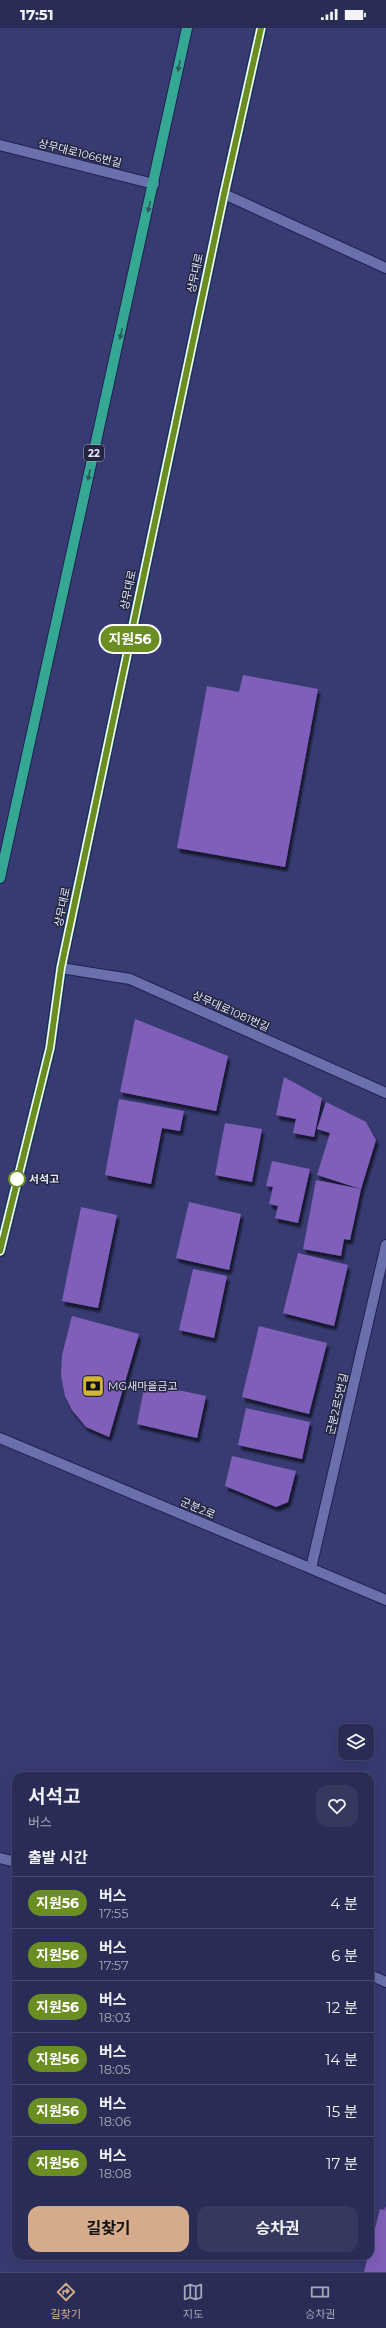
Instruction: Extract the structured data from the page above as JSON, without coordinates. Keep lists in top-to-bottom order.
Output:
{
  "streets": {
    "main road": ["상무대로", "22"],
    "street": [
      "상무대로1066번길",
      "상무대로1081번길",
      "군분2로5번길",
      "군분2로"
    ]
  },
  "crossings": [
    ["상무대로1066번길", "22"],
    ["상무대로", "상무대로1081번길"],
    ["군분2로5번길", "군분2로"]
  ],
  "places": {
    "other": ["서석고"],
    "bank": ["MG새마을금고"]
  },
  "lines": ["bus line 지원56"],
  "page": {
    "status": "17:51",
    "on_map": "지원56",
    "heading": [
      ["서석고", "버스"],
      "출발 시간"
    ],
    "list": [
      {
        "mark": "지원56",
        "name": "버스",
        "note": "17:55",
        "value": "4 분"
      },
      {
        "mark": "지원56",
        "name": "버스",
        "note": "17:57",
        "value": "6 분"
      },
      {
        "mark": "지원56",
        "name": "버스",
        "note": "18:03",
        "value": "12 분"
      },
      {
        "mark": "지원56",
        "name": "버스",
        "note": "18:05",
        "value": "14 분"
      },
      {
        "mark": "지원56",
        "name": "버스",
        "note": "18:06",
        "value": "15 분"
      },
      {
        "mark": "지원56",
        "name": "버스",
        "note": "18:08",
        "value": "17 분"
      }
    ],
    "buttons": ["길찾기", "승차권"],
    "tabs": ["길찾기", "지도", "승차권"]
  }
}
